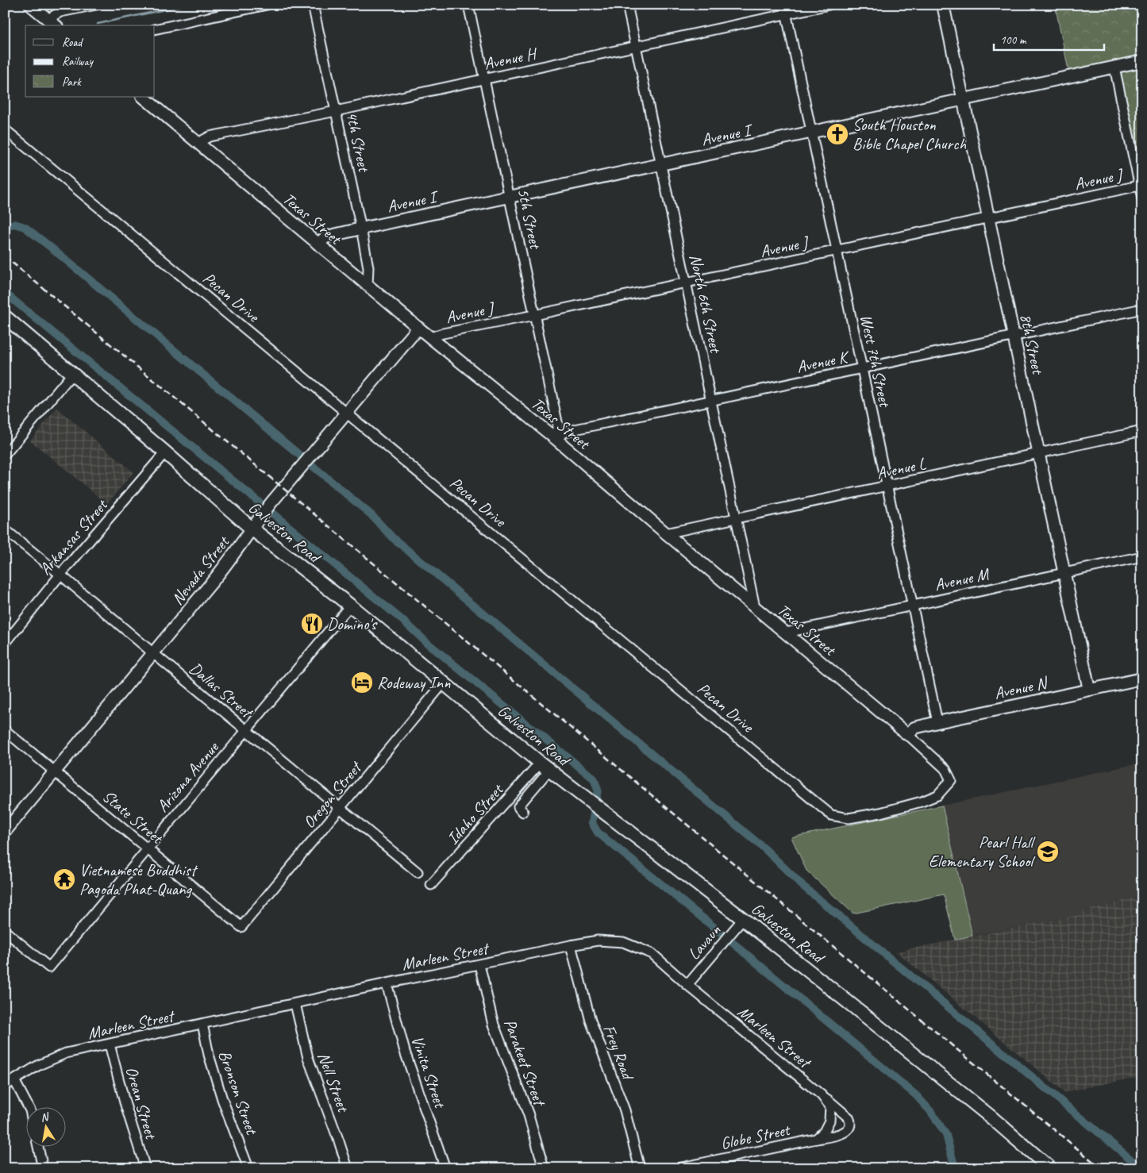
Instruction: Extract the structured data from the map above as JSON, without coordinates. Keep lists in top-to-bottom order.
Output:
{
  "streets": {
    "main road": ["Galveston Road"],
    "street": [
      "Avenue H",
      "Avenue I",
      "4th Street",
      "Avenue J",
      "Texas Street",
      "5th Street",
      "Pecan Drive",
      "North 6th Street",
      "8th Street",
      "West 7th Street",
      "Avenue K",
      "Avenue L",
      "Arkansas Street",
      "Nevada Street",
      "Avenue M",
      "Avenue N",
      "Dallas Street",
      "Arizona Avenue",
      "Oregon Street",
      "Idaho Street",
      "State Street",
      "Lavaun",
      "Marleen Street",
      "Frey Road",
      "Parakeet Street",
      "Vinita Street",
      "Nell Street",
      "Bronson Street",
      "Orean Street",
      "Globe Street"
    ]
  },
  "crossings": [
    ["Avenue H", "4th Street"],
    ["Avenue H", "Texas Street"],
    ["Avenue H", "5th Street"],
    ["Avenue H", "North 6th Street"],
    ["Avenue H", "West 7th Street"],
    ["Avenue I", "4th Street"],
    ["Avenue I", "Texas Street"],
    ["Avenue I", "5th Street"],
    ["Avenue I", "North 6th Street"],
    ["Avenue I", "8th Street"],
    ["Avenue I", "West 7th Street"],
    ["4th Street", "Texas Street"],
    ["Avenue J", "Texas Street"],
    ["Avenue J", "5th Street"],
    ["Avenue J", "North 6th Street"],
    ["Avenue J", "8th Street"],
    ["Avenue J", "West 7th Street"],
    ["Texas Street", "5th Street"],
    ["Texas Street", "Pecan Drive"],
    ["Texas Street", "North 6th Street"],
    ["Texas Street", "Avenue K"],
    ["Texas Street", "Avenue L"],
    ["Texas Street", "Nevada Street"],
    ["Texas Street", "Avenue M"],
    ["Texas Street", "Avenue N"],
    ["5th Street", "Avenue K"],
    ["Pecan Drive", "Nevada Street"],
    ["North 6th Street", "Avenue K"],
    ["North 6th Street", "Avenue L"],
    ["8th Street", "Avenue K"],
    ["8th Street", "Avenue L"],
    ["8th Street", "Avenue M"],
    ["8th Street", "Avenue N"],
    ["West 7th Street", "Avenue K"],
    ["West 7th Street", "Avenue L"],
    ["West 7th Street", "Avenue M"],
    ["West 7th Street", "Avenue N"],
    ["Galveston Road", "Arkansas Street"],
    ["Galveston Road", "Nevada Street"],
    ["Galveston Road", "Arizona Avenue"],
    ["Galveston Road", "Oregon Street"],
    ["Galveston Road", "Idaho Street"],
    ["Galveston Road", "Lavaun"],
    ["Arkansas Street", "Dallas Street"],
    ["Nevada Street", "Dallas Street"],
    ["Nevada Street", "State Street"],
    ["Dallas Street", "Arizona Avenue"],
    ["Dallas Street", "Oregon Street"],
    ["Arizona Avenue", "State Street"],
    ["Oregon Street", "State Street"],
    ["Lavaun", "Marleen Street"],
    ["Marleen Street", "Frey Road"],
    ["Marleen Street", "Parakeet Street"],
    ["Marleen Street", "Vinita Street"],
    ["Marleen Street", "Nell Street"],
    ["Marleen Street", "Bronson Street"],
    ["Marleen Street", "Orean Street"],
    ["Marleen Street", "Globe Street"]
  ],
  "places": {
    "church": ["South Houston Bible Chapel Church"],
    "restaurant": ["Domino's"],
    "hotel": ["Rodeway Inn"],
    "school or university": ["Pearl Hall Elementary School"],
    "temple": ["Vietnamese Buddhist Pagoda Phat-Quang"]
  },
  "legend": ["Road", "Railway", "Park"],
  "scale_bar": "100 m",
  "north": "top"
}
